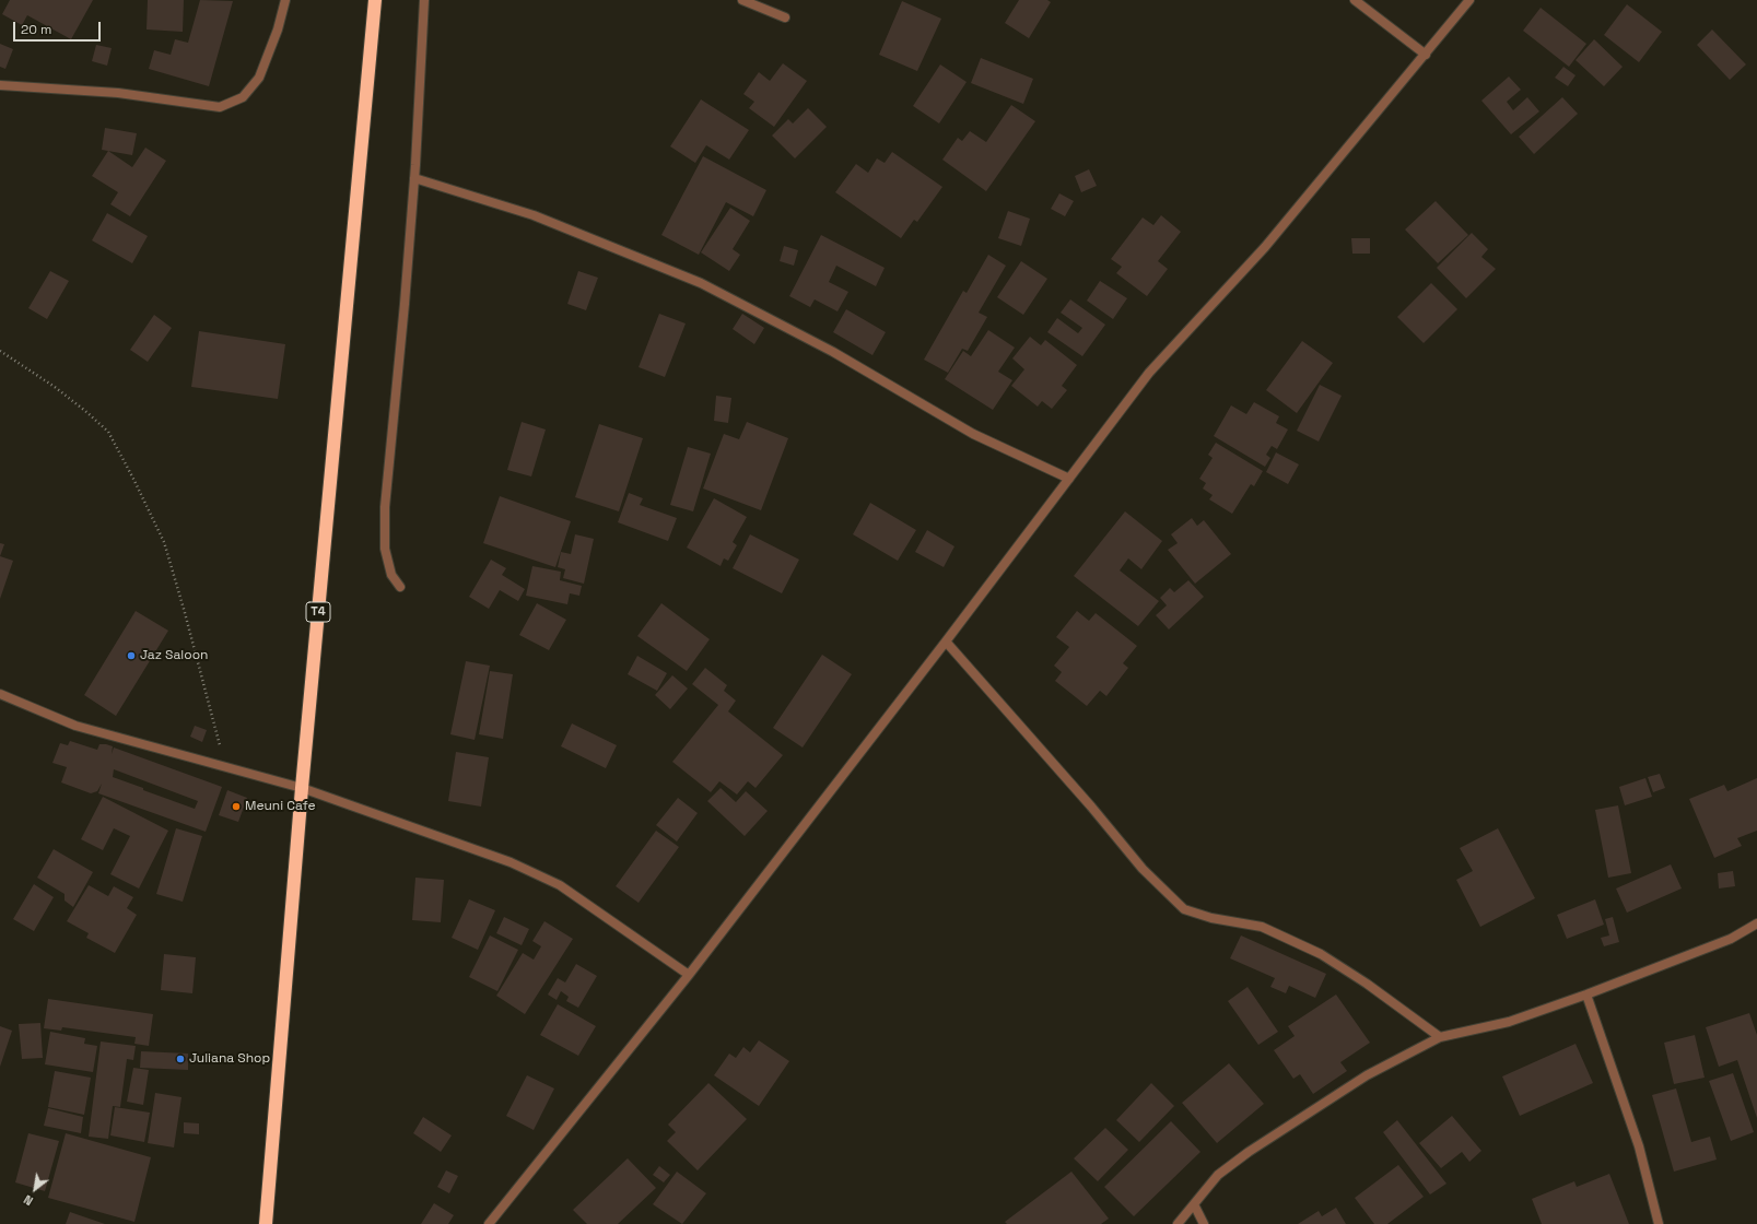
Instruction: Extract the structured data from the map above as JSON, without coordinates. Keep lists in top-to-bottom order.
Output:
{
  "streets": {
    "highway": ["T4"]
  },
  "places": ["Jaz Saloon", "Meuni Cafe", "Juliana Shop"],
  "scale_bar": "20 m",
  "north": "bottom left"
}
